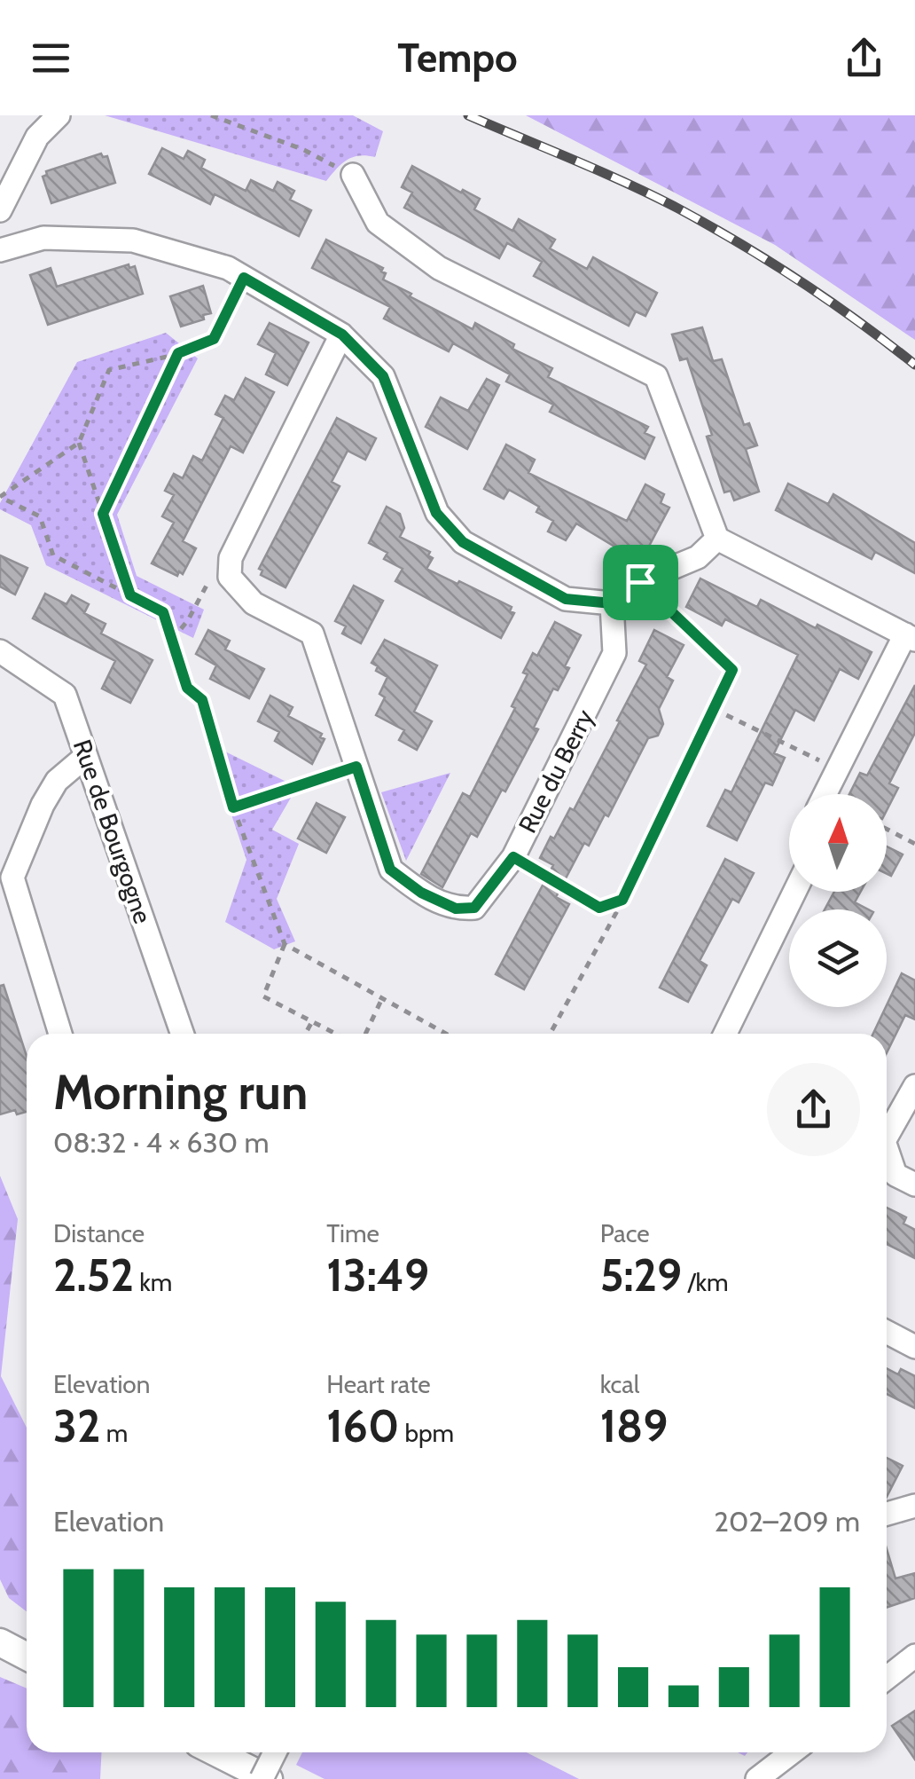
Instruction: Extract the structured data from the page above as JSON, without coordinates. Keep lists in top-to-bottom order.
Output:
{
  "streets": {
    "street": ["Rue du Berry", "Rue de Bourgogne"]
  },
  "north": "top",
  "page": {
    "header": "Tempo",
    "heading": ["Morning run", "08:32 · 4 × 630 m"],
    "stats": [
      ["Distance", "2.52 km"],
      ["Time", "13:49"],
      ["Pace", "5:29 /km"],
      ["Elevation", "32 m"],
      ["Heart rate", "160 bpm"],
      ["kcal", "189"]
    ],
    "chart": ["Elevation", "202–209 m"]
  }
}
